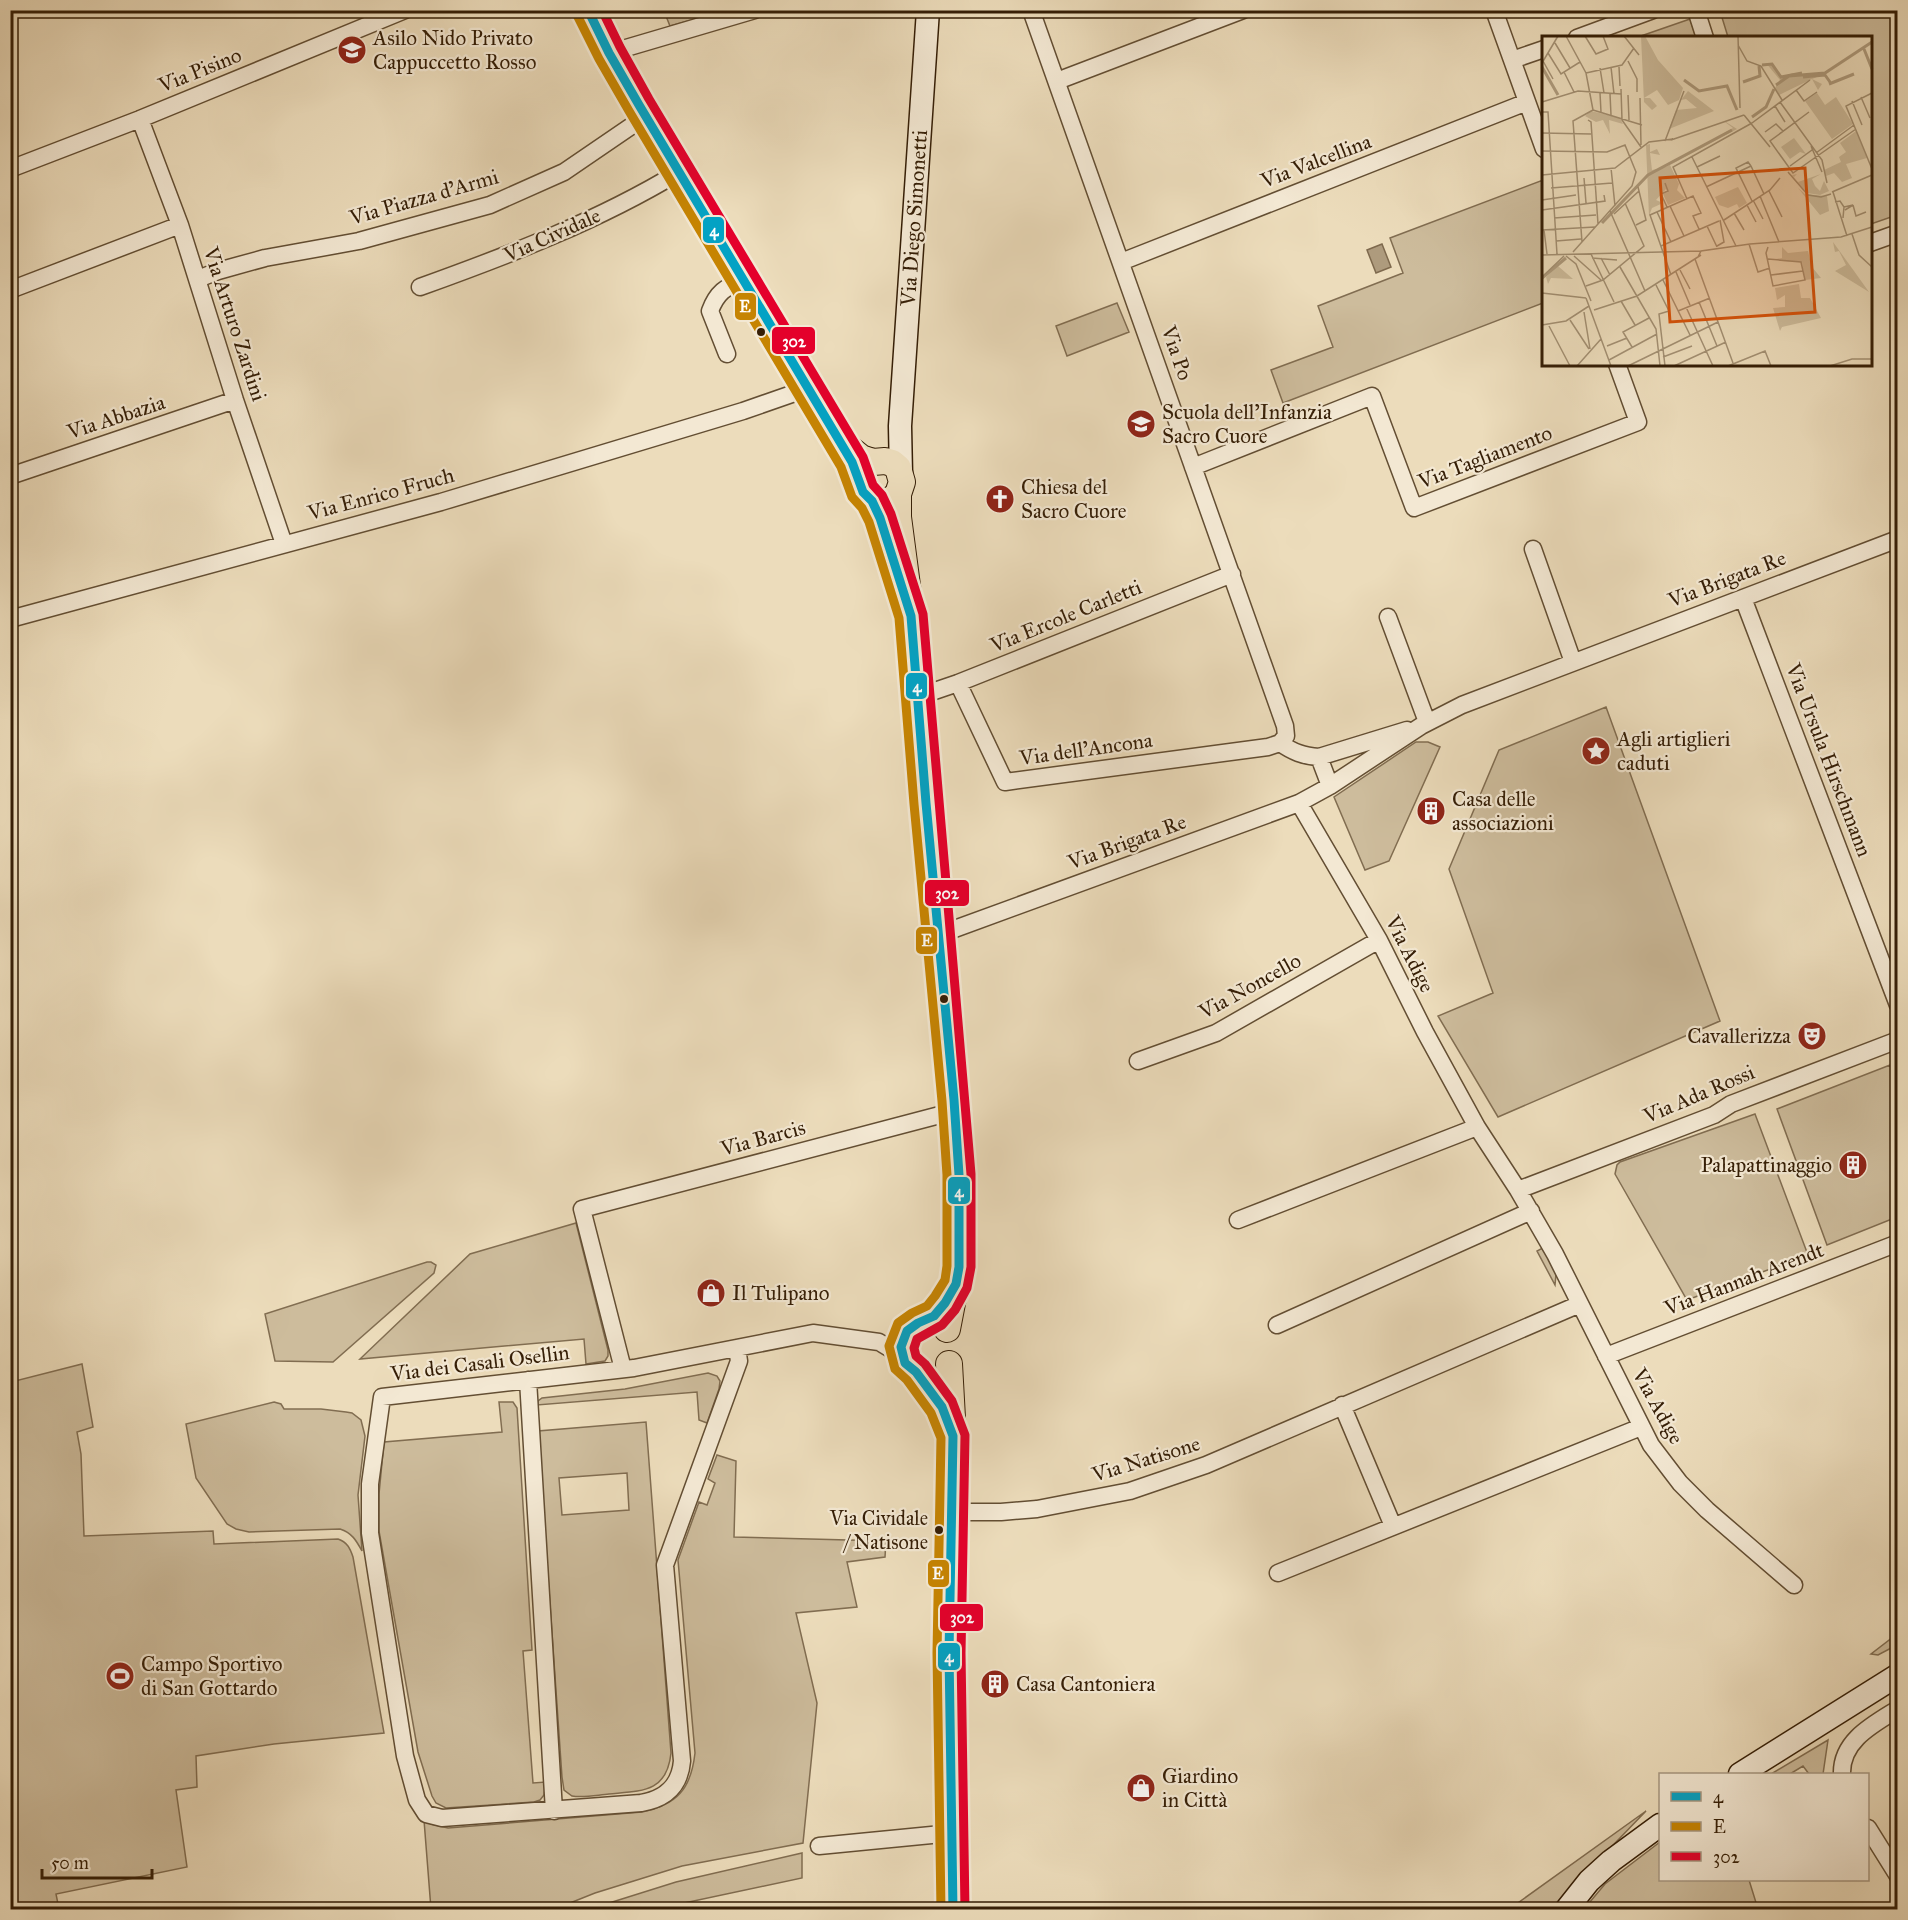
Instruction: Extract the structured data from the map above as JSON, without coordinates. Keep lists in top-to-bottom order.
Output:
{
  "streets": {
    "main road": ["Via Diego Simonetti"],
    "street": [
      "Via Pisino",
      "Via Valcellina",
      "Via Piazza d'Armi",
      "Via Cividale",
      "Via Arturo Zardini",
      "Via Po",
      "Via Abbazia",
      "Via Tagliamento",
      "Via Enrico Fruch",
      "Via Brigata Re",
      "Via Ercole Carletti",
      "Via dell'Ancona",
      "Via Ursula Hirschmann",
      "Via Adige",
      "Via Noncello",
      "Via Ada Rossi",
      "Via Barcis",
      "Via Hannah Arendt",
      "Via dei Casali Osellin",
      "Via Natisone"
    ]
  },
  "crossings": [
    ["Via Pisino", "Via Arturo Zardini"],
    ["Via Valcellina", "Via Po"],
    ["Via Piazza d'Armi", "Via Arturo Zardini"],
    ["Via Arturo Zardini", "Via Abbazia"],
    ["Via Arturo Zardini", "Via Enrico Fruch"],
    ["Via Po", "Via Tagliamento"],
    ["Via Po", "Via Ercole Carletti"],
    ["Via Po", "Via dell'Ancona"],
    ["Via Brigata Re", "Via Ursula Hirschmann"],
    ["Via Brigata Re", "Via Adige"],
    ["Via Ercole Carletti", "Via dell'Ancona"],
    ["Via Adige", "Via Noncello"],
    ["Via Adige", "Via Ada Rossi"],
    ["Via Adige", "Via Hannah Arendt"],
    ["Via Adige", "Via Natisone"],
    ["Via Barcis", "Via dei Casali Osellin"]
  ],
  "places": {
    "school or university": ["Asilo Nido Privato Cappuccetto Rosso", "Scuola dell'Infanzia Sacro Cuore"],
    "church": ["Chiesa del Sacro Cuore"],
    "place": ["Agli artiglieri caduti"],
    "building": ["Casa delle associazioni", "Palapattinaggio", "Casa Cantoniera"],
    "theatre": ["Cavallerizza"],
    "shop": ["Il Tulipano", "Giardino in Città"],
    "other": ["Via Cividale / Natisone"],
    "sports": ["Campo Sportivo di San Gottardo"]
  },
  "lines": ["transit line 4", "transit line 302", "transit line E"],
  "legend": ["4", "E", "302"],
  "scale_bar": "50 m"
}
